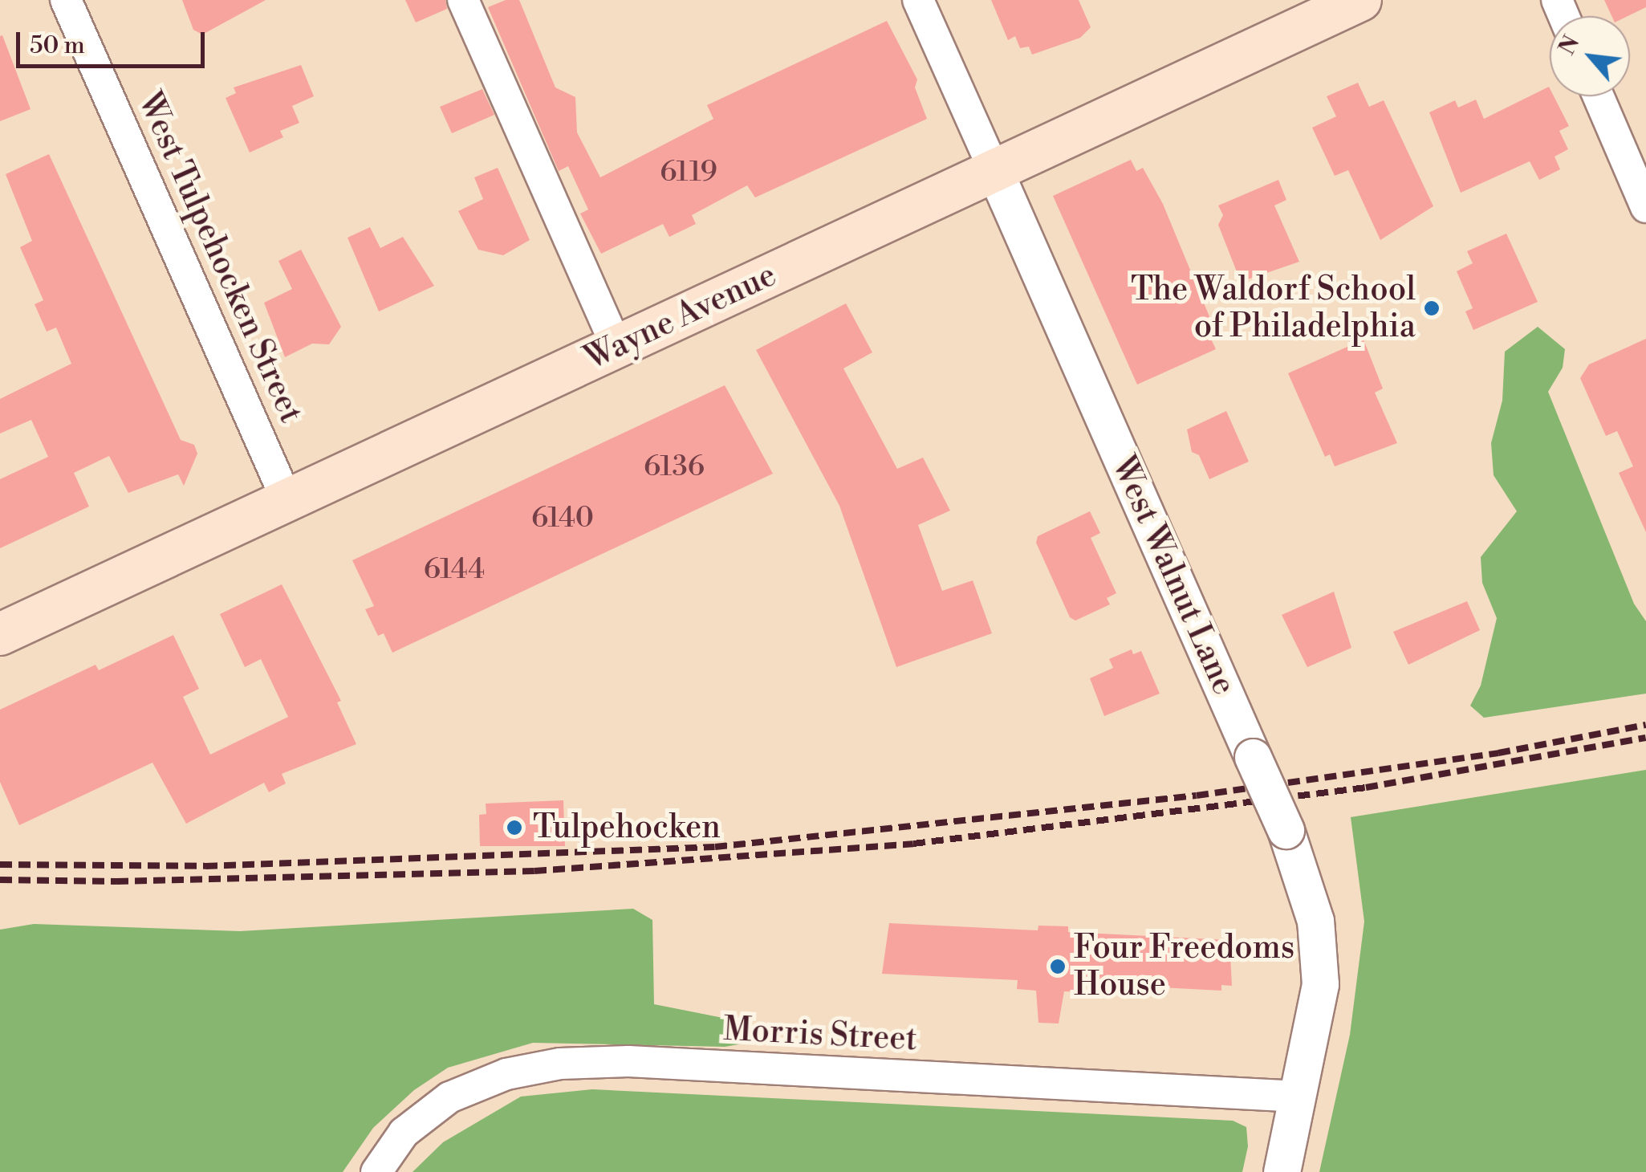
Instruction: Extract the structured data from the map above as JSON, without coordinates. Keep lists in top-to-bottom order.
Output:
{
  "streets": {
    "main road": ["Wayne Avenue"],
    "street": ["West Tulpehocken Street", "West Walnut Lane", "Morris Street"]
  },
  "crossings": [
    ["West Tulpehocken Street", "Wayne Avenue"],
    ["Wayne Avenue", "West Walnut Lane"],
    ["West Walnut Lane", "Morris Street"]
  ],
  "places": ["The Waldorf School of Philadelphia", "Tulpehocken", "Four Freedoms House"],
  "house_numbers": [
    "6119",
    "6136",
    "6140",
    "6144"
  ],
  "scale_bar": "50 m",
  "north": "top left"
}
